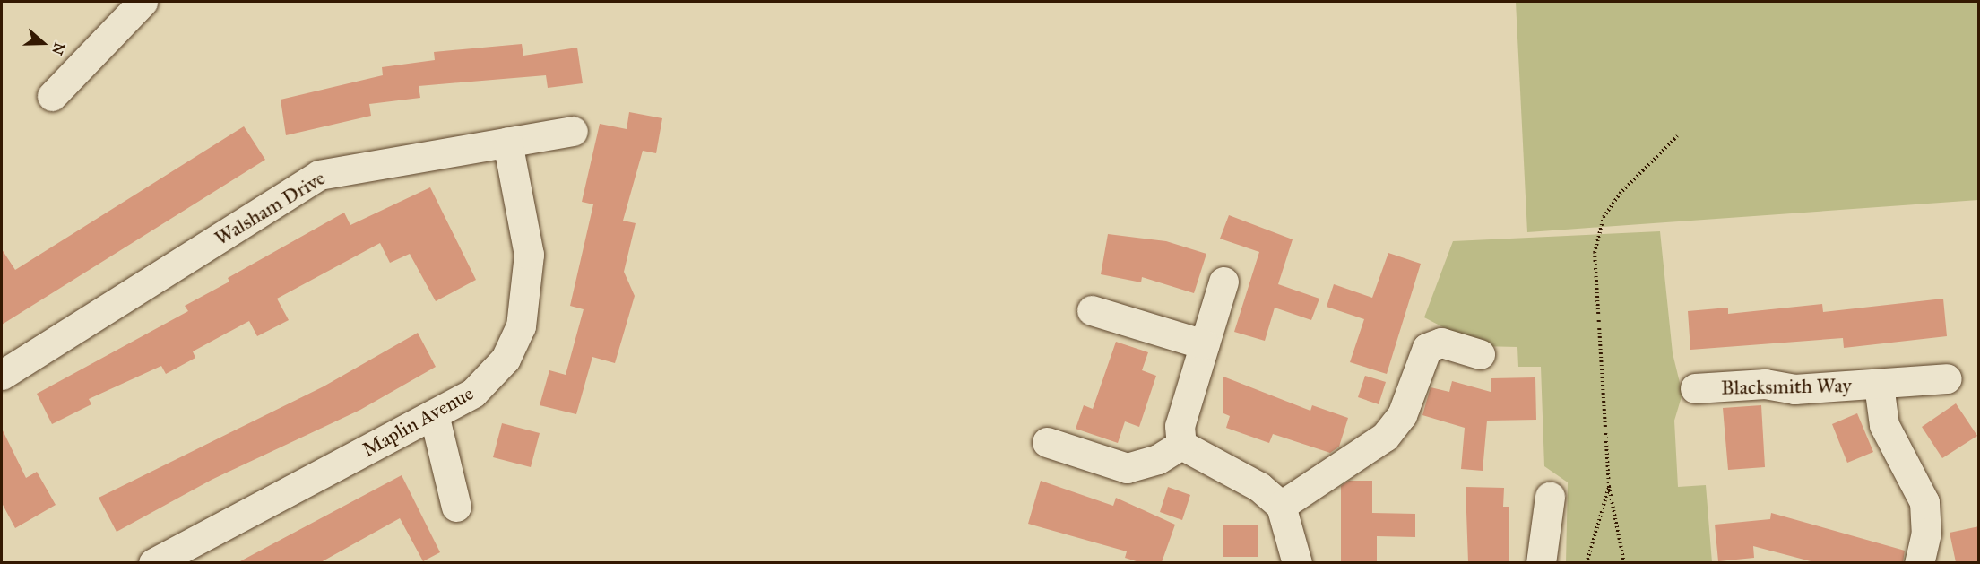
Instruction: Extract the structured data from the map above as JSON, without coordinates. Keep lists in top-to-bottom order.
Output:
{
  "streets": {
    "street": ["Walsham Drive", "Blacksmith Way", "Maplin Avenue"]
  },
  "crossings": [
    ["Walsham Drive", "Maplin Avenue"]
  ],
  "north": "right"
}
